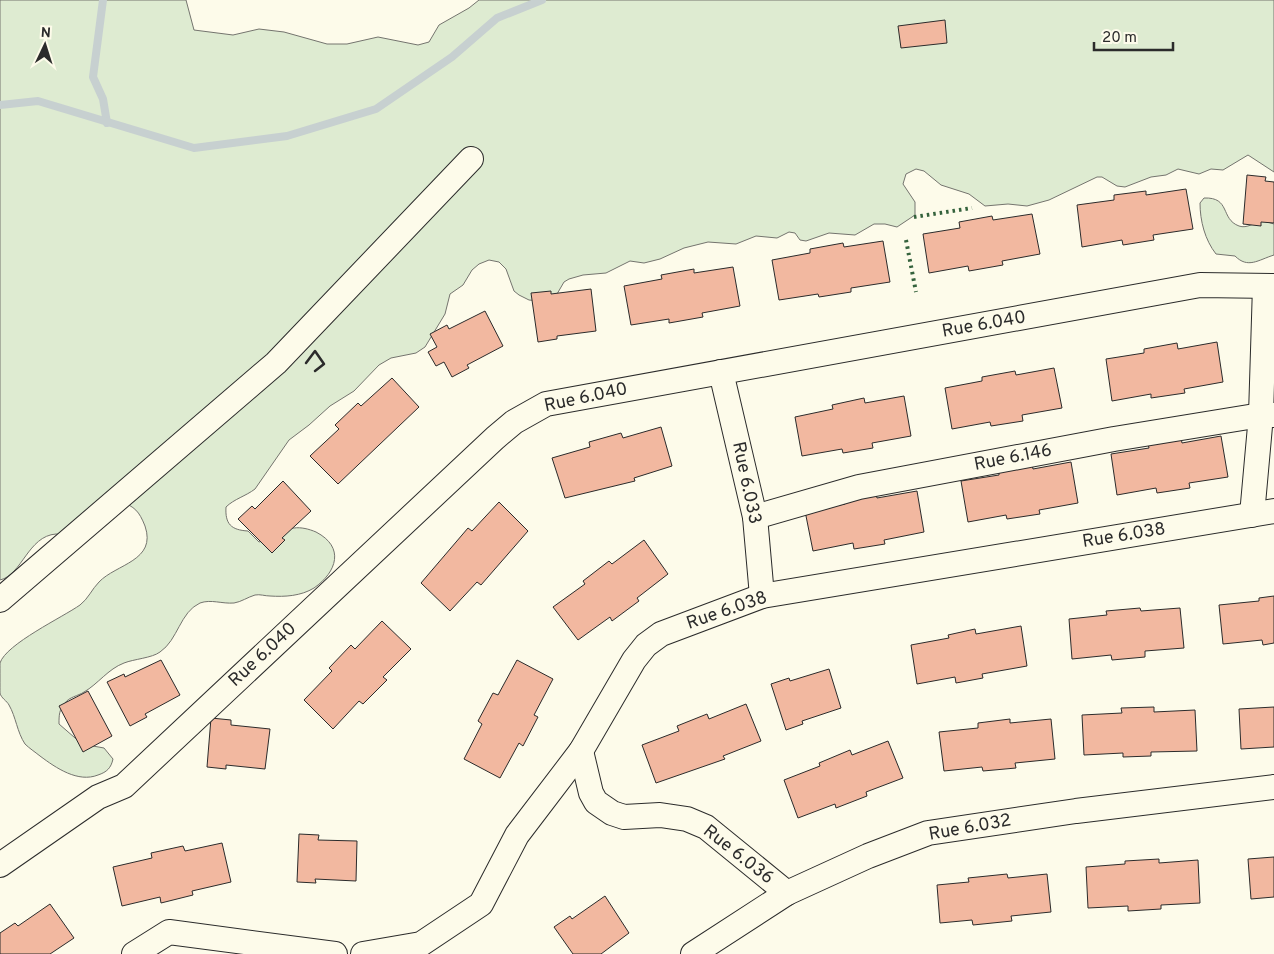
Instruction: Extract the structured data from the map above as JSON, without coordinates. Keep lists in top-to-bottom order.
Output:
{
  "streets": {
    "street": [
      "Rue 6.040",
      "Rue 6.146",
      "Rue 6.033",
      "Rue 6.038",
      "Rue 6.032",
      "Rue 6.036"
    ]
  },
  "crossings": [
    ["Rue 6.040", "Rue 6.033"],
    ["Rue 6.146", "Rue 6.033"],
    ["Rue 6.033", "Rue 6.038"],
    ["Rue 6.038", "Rue 6.036"],
    ["Rue 6.032", "Rue 6.036"]
  ],
  "scale_bar": "20 m",
  "north": "top"
}
